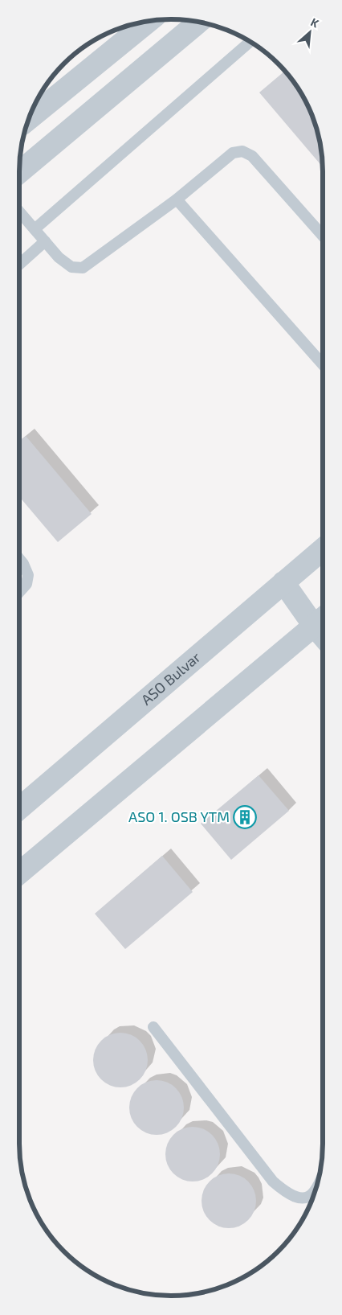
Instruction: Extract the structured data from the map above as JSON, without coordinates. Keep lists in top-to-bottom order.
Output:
{
  "streets": {
    "street": ["ASO Bulvar"]
  },
  "places": {
    "building": ["ASO 1. OSB YTM"]
  },
  "north": "top right"
}
